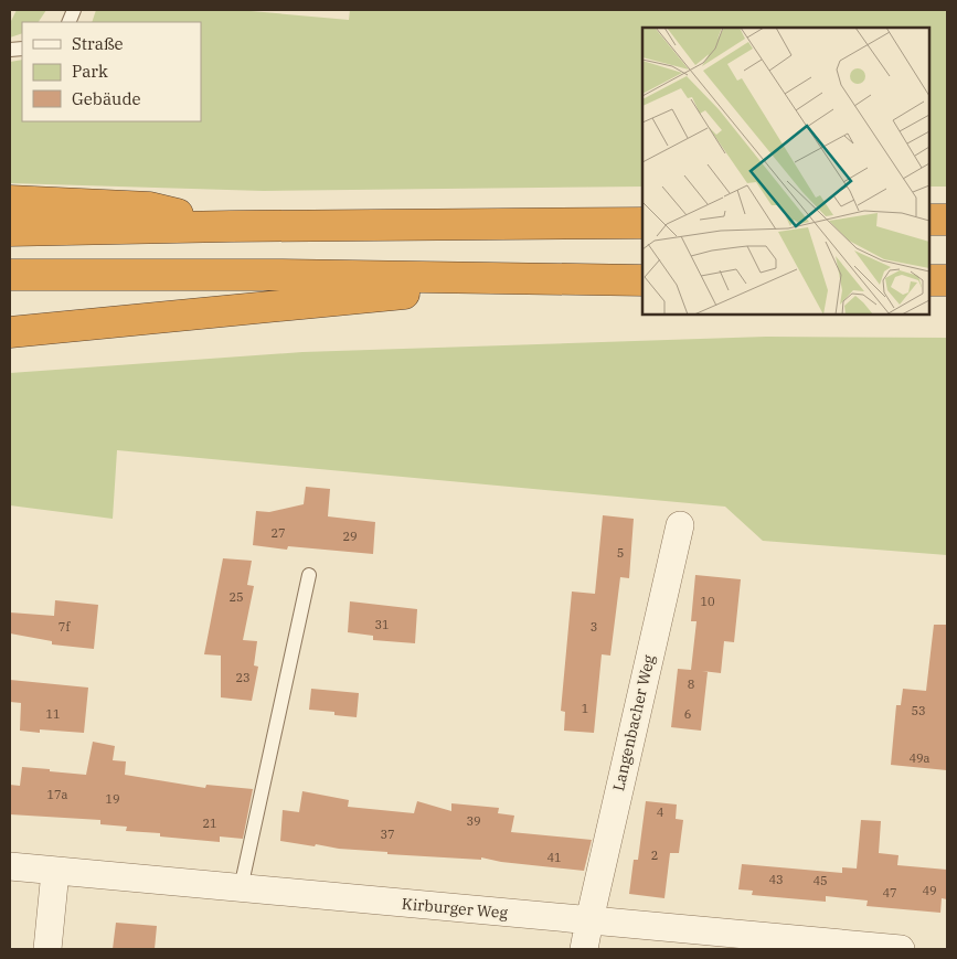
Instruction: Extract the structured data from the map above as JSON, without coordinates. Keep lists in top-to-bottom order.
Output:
{
  "streets": {
    "street": ["Langenbacher Weg", "Kirburger Weg"]
  },
  "crossings": [
    ["Langenbacher Weg", "Kirburger Weg"]
  ],
  "house_numbers": [
    "27",
    "29",
    "5",
    "25",
    "10",
    "31",
    "7f",
    "3",
    "23",
    "8",
    "1",
    "53",
    "11",
    "6",
    "49a",
    "17a",
    "19",
    "4",
    "39",
    "21",
    "37",
    "2",
    "41",
    "43",
    "45",
    "49",
    "47"
  ],
  "legend": ["Straße", "Park", "Gebäude"]
}
